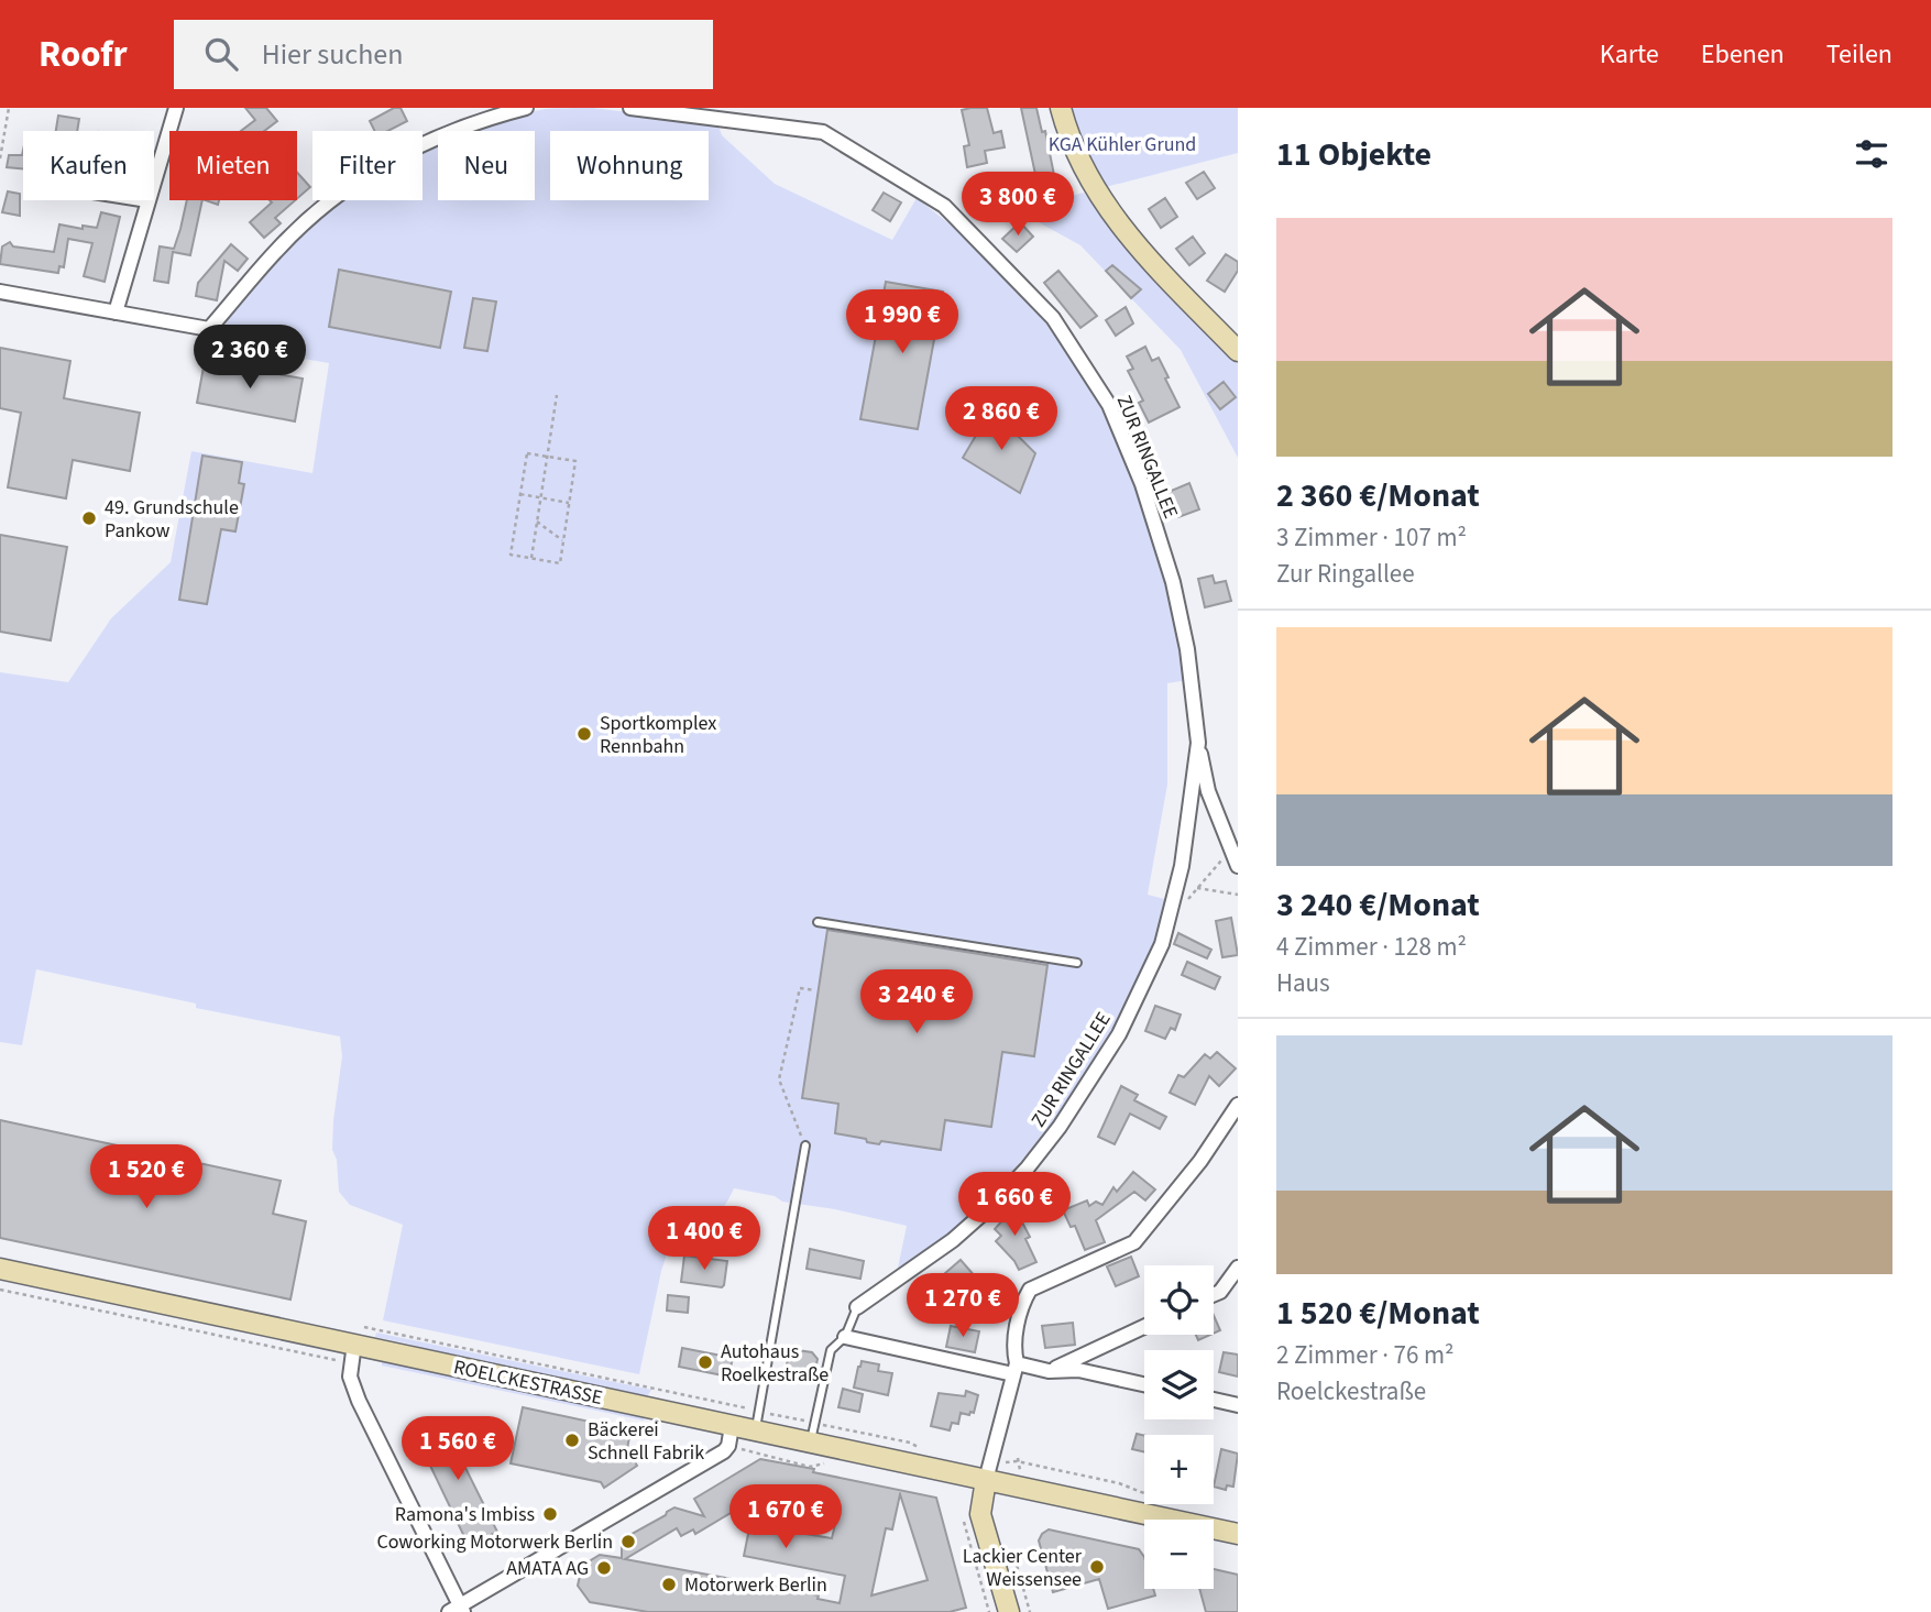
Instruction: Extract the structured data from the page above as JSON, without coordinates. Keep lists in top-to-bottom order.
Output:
{
  "streets": {
    "main road": ["ROELCKESTRASSE"],
    "street": ["ZUR RINGALLEE"]
  },
  "crossings": [
    ["ZUR RINGALLEE", "ROELCKESTRASSE"]
  ],
  "parks": ["KGA Kühler Grund"],
  "places": [
    "49. Grundschule Pankow",
    "Sportkomplex Rennbahn",
    "Autohaus Roelkestraße",
    "Bäckerei Schnell Fabrik",
    "Ramona's Imbiss",
    "Coworking Motorwerk Berlin",
    "Lackier Center Weissensee",
    "AMATA AG",
    "Motorwerk Berlin"
  ],
  "page": {
    "header": "Roofr",
    "search": "Hier suchen",
    "nav": ["Karte", "Ebenen", "Teilen"],
    "heading": "11 Objekte",
    "chip": [
      "Kaufen",
      "Mieten",
      "Filter",
      "Neu",
      "Wohnung"
    ],
    "price": [
      "3 800 €",
      "1 990 €",
      "2 360 €",
      "2 860 €",
      "3 240 €",
      "1 520 €",
      "1 660 €",
      "1 400 €",
      "1 270 €",
      "1 560 €",
      "1 670 €"
    ],
    "list": [
      {
        "name": "2 360 €/Monat",
        "note": "3 Zimmer · 107 m² · Zur Ringallee"
      },
      {
        "name": "3 240 €/Monat",
        "note": "4 Zimmer · 128 m² · Haus"
      },
      {
        "name": "1 520 €/Monat",
        "note": "2 Zimmer · 76 m² · Roelckestraße"
      }
    ],
    "map_buttons": ["+", "−"]
  }
}
